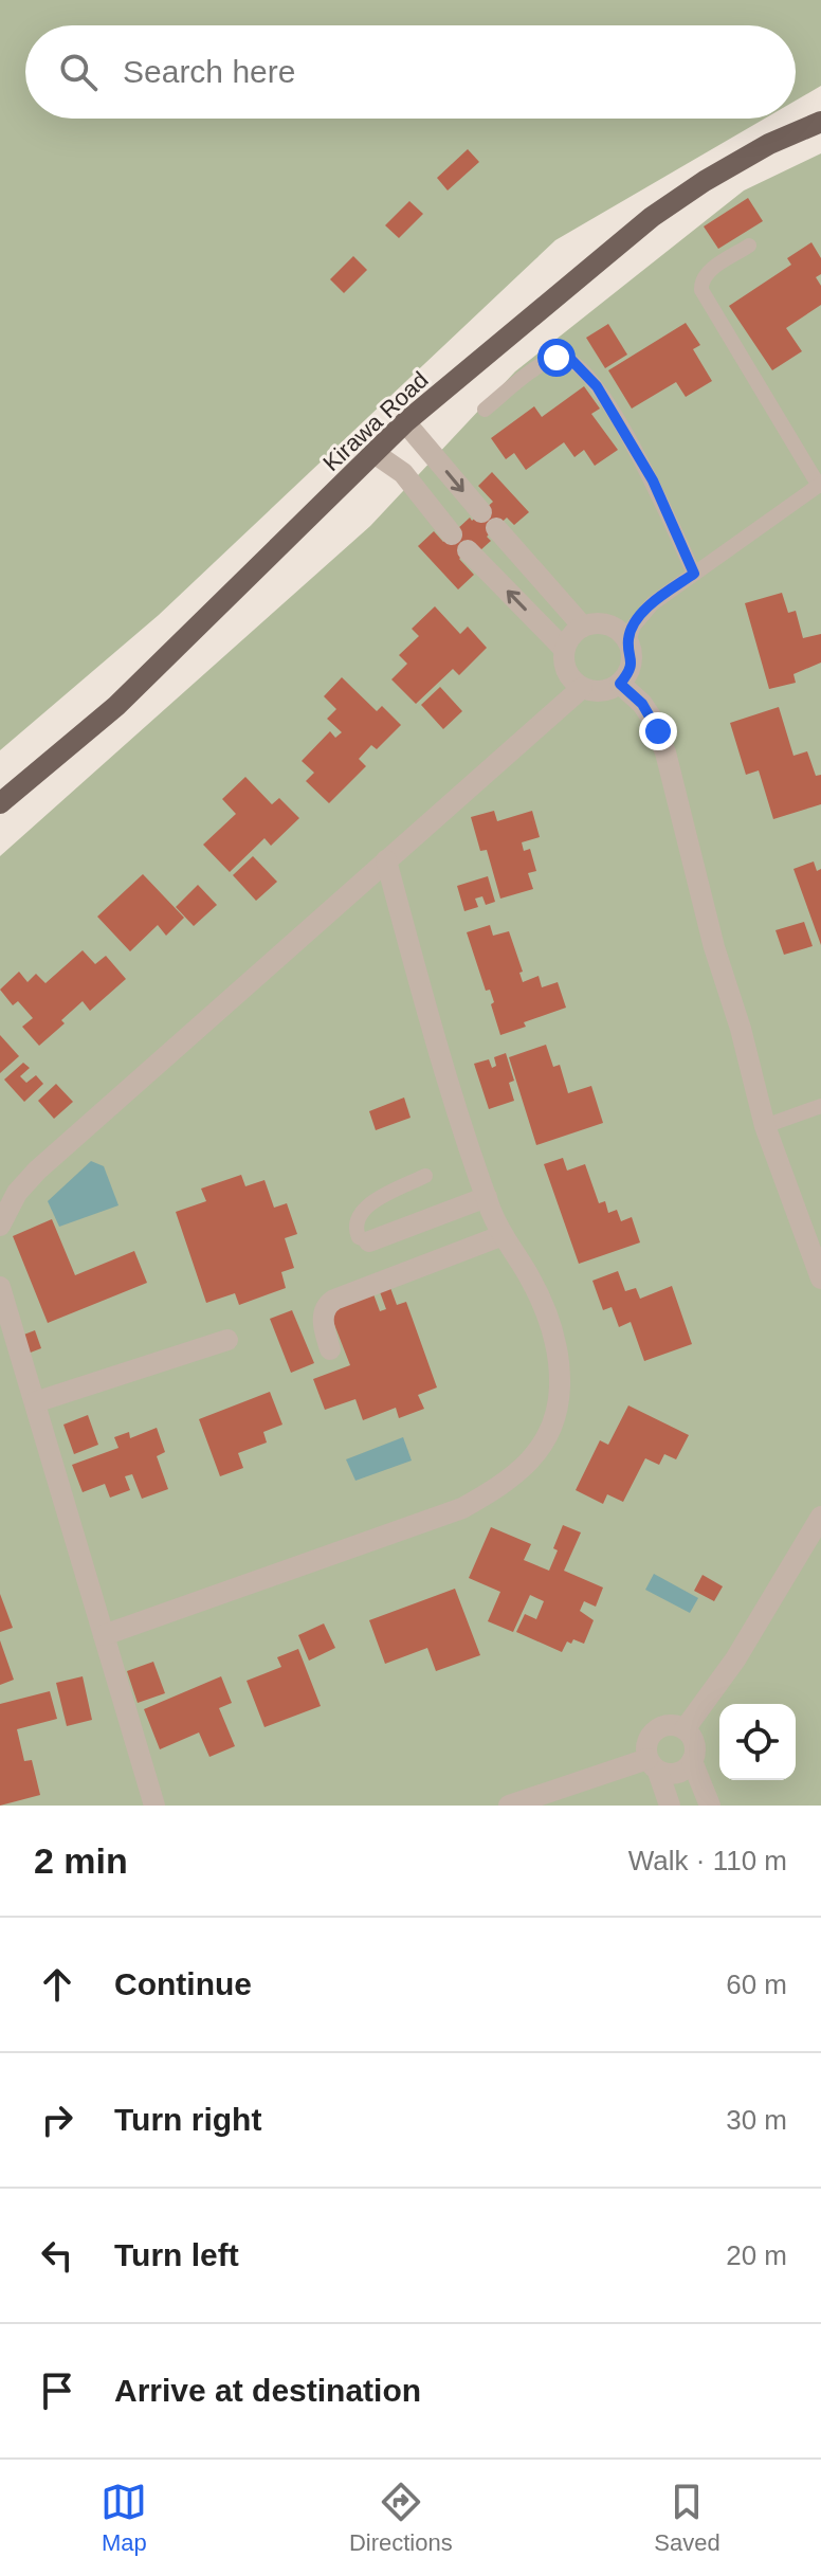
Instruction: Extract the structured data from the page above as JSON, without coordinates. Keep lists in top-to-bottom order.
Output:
{
  "streets": {
    "main road": ["Kirawa Road"]
  },
  "page": {
    "search": "Search here",
    "heading": ["2 min", "Walk · 110 m"],
    "list": [
      ["Continue", "60 m"],
      ["Turn right", "30 m"],
      ["Turn left", "20 m"],
      "Arrive at destination"
    ],
    "nav": ["Map", "Directions", "Saved"]
  }
}
